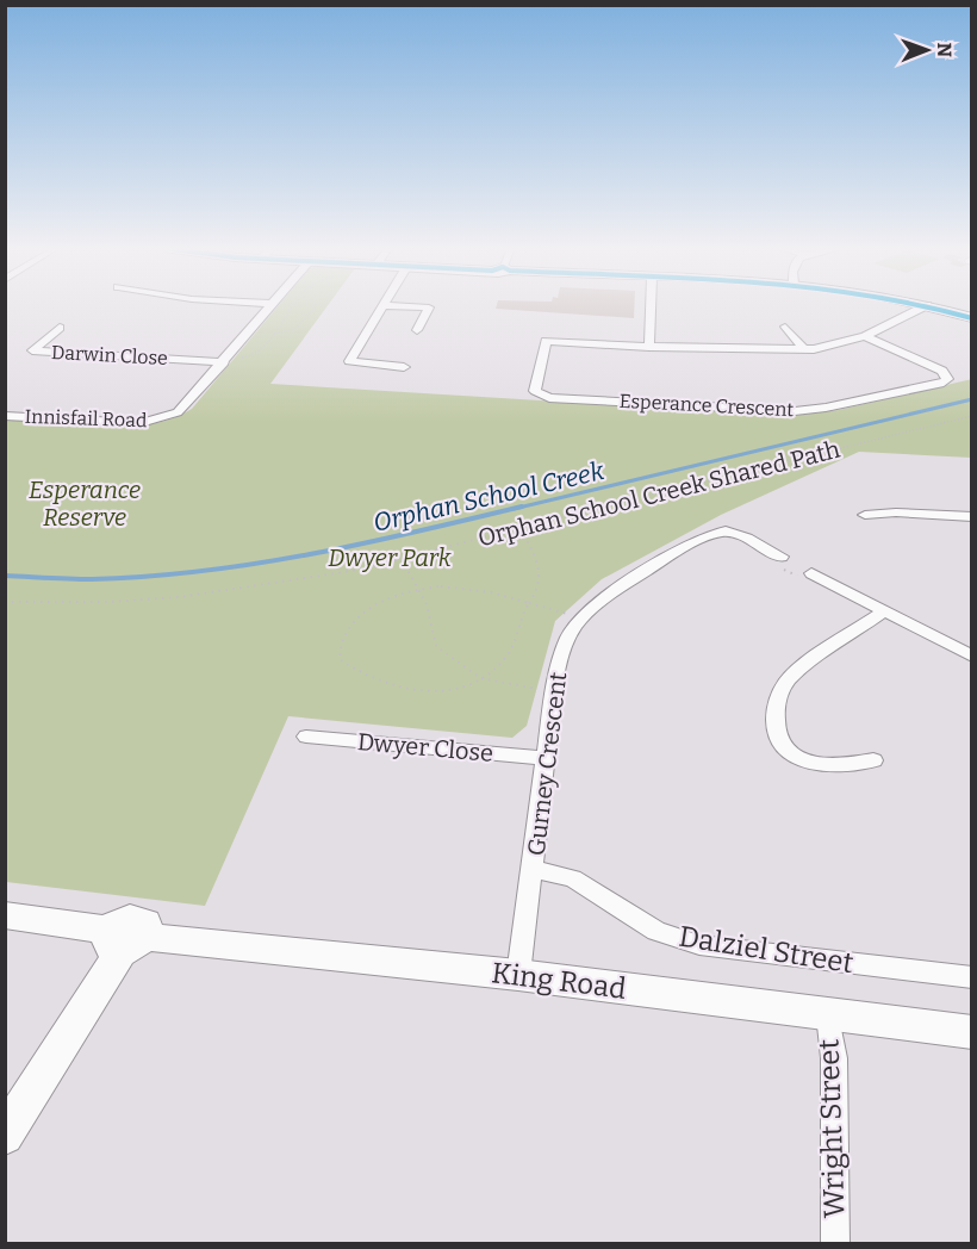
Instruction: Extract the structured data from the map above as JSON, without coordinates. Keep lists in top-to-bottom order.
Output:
{
  "streets": {
    "street": [
      "Darwin Close",
      "Esperance Crescent",
      "Innisfail Road",
      "Dwyer Close",
      "Gurney Crescent",
      "Dalziel Street",
      "King Road",
      "Wright Street"
    ],
    "path": ["Orphan School Creek Shared Path"]
  },
  "crossings": [
    ["Darwin Close", "Innisfail Road"],
    ["Dwyer Close", "Gurney Crescent"],
    ["Gurney Crescent", "Dalziel Street"],
    ["Gurney Crescent", "King Road"],
    ["King Road", "Wright Street"]
  ],
  "water": ["Orphan School Creek"],
  "parks": ["Esperance Reserve", "Dwyer Park"],
  "north": "right"
}
